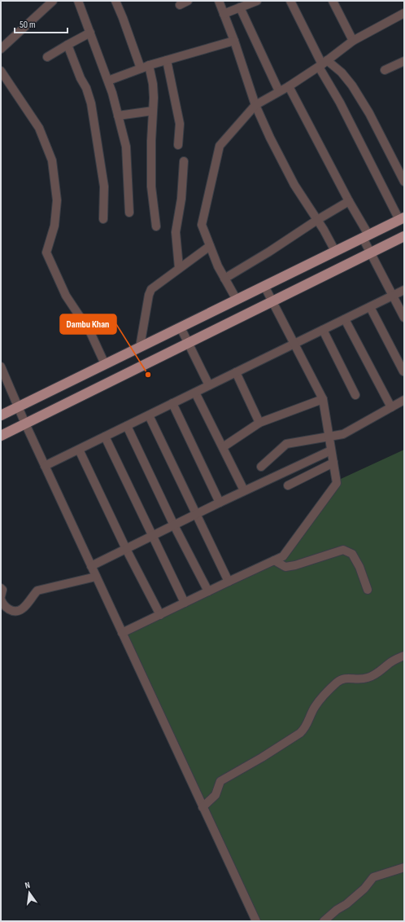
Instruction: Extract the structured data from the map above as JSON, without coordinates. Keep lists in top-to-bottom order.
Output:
{
  "places": ["Dambu Khan"],
  "scale_bar": "50 m",
  "north": "top"
}
